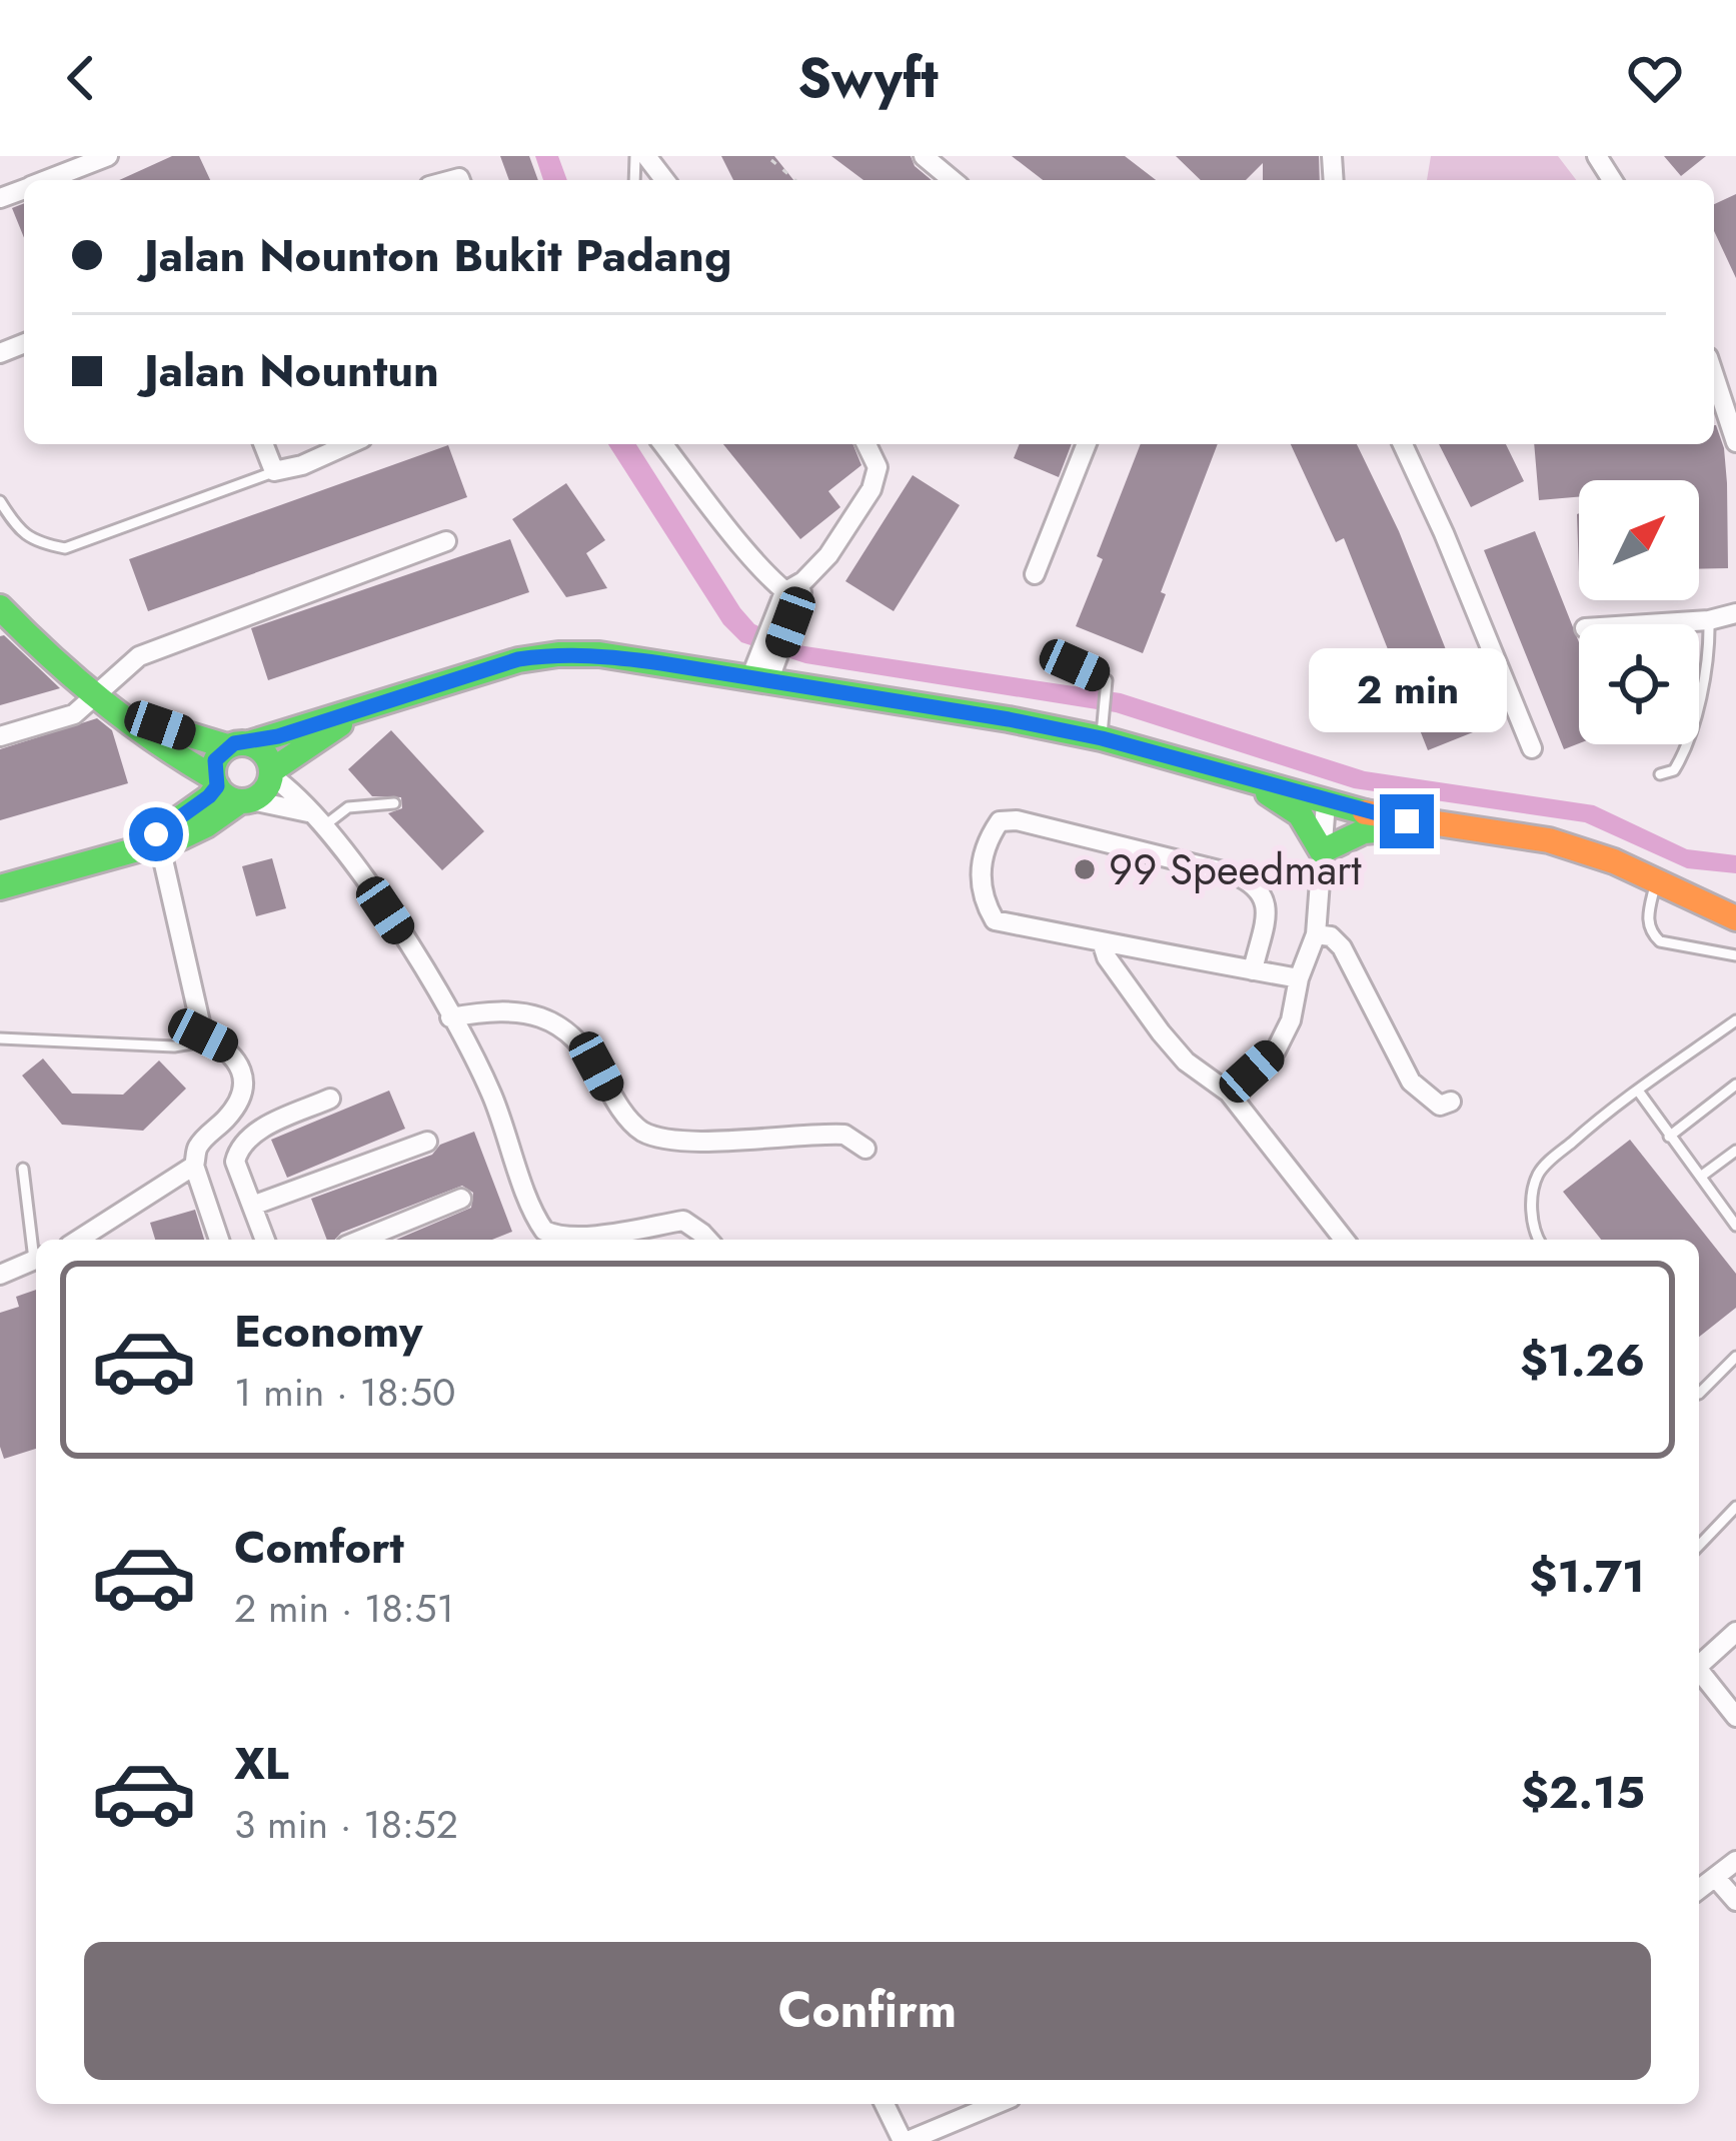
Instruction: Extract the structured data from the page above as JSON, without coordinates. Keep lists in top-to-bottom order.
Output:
{
  "places": ["99 Speedmart"],
  "north": "top right",
  "page": {
    "header": "Swyft",
    "banner": ["Jalan Nounton Bukit Padang", "Jalan Nountun"],
    "bubble": "2 min",
    "list": [
      {
        "name": "Economy",
        "note": "1 min · 18:50",
        "value": "$1.26"
      },
      {
        "name": "Comfort",
        "note": "2 min · 18:51",
        "value": "$1.71"
      },
      {
        "name": "XL",
        "note": "3 min · 18:52",
        "value": "$2.15"
      }
    ],
    "buttons": "Confirm"
  }
}
